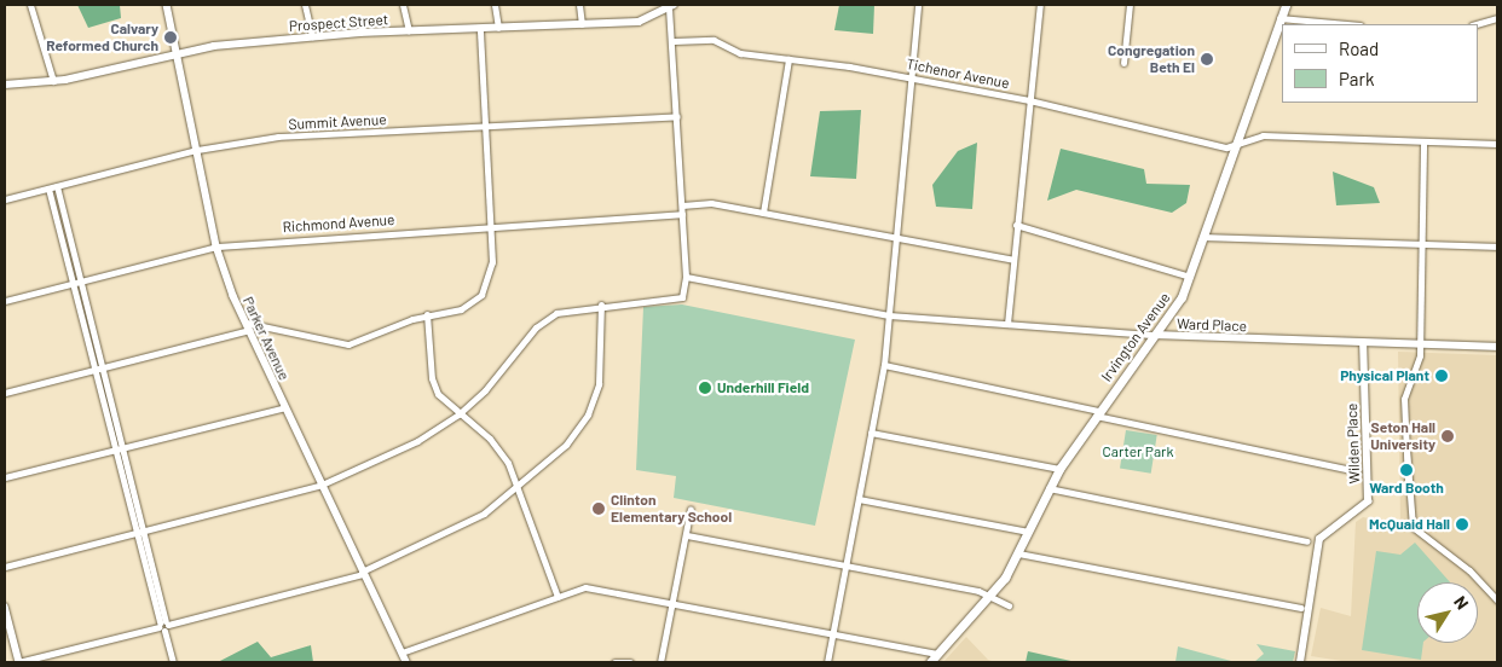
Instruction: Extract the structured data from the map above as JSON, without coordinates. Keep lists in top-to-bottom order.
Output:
{
  "streets": {
    "main road": ["Irvington Avenue"],
    "street": [
      "Prospect Street",
      "Tichenor Avenue",
      "Summit Avenue",
      "Richmond Avenue",
      "Ward Place",
      "Parker Avenue",
      "Wilden Place"
    ]
  },
  "crossings": [
    ["Prospect Street", "Parker Avenue"],
    ["Tichenor Avenue", "Irvington Avenue"],
    ["Summit Avenue", "Parker Avenue"],
    ["Richmond Avenue", "Parker Avenue"],
    ["Ward Place", "Irvington Avenue"],
    ["Ward Place", "Wilden Place"]
  ],
  "parks": ["Carter Park"],
  "places": [
    "Calvary Reformed Church",
    "Congregation Beth El",
    "Physical Plant",
    "Underhill Field",
    "Seton Hall University",
    "Ward Booth",
    "Clinton Elementary School",
    "McQuaid Hall"
  ],
  "legend": ["Road", "Park"],
  "north": "top right"
}
